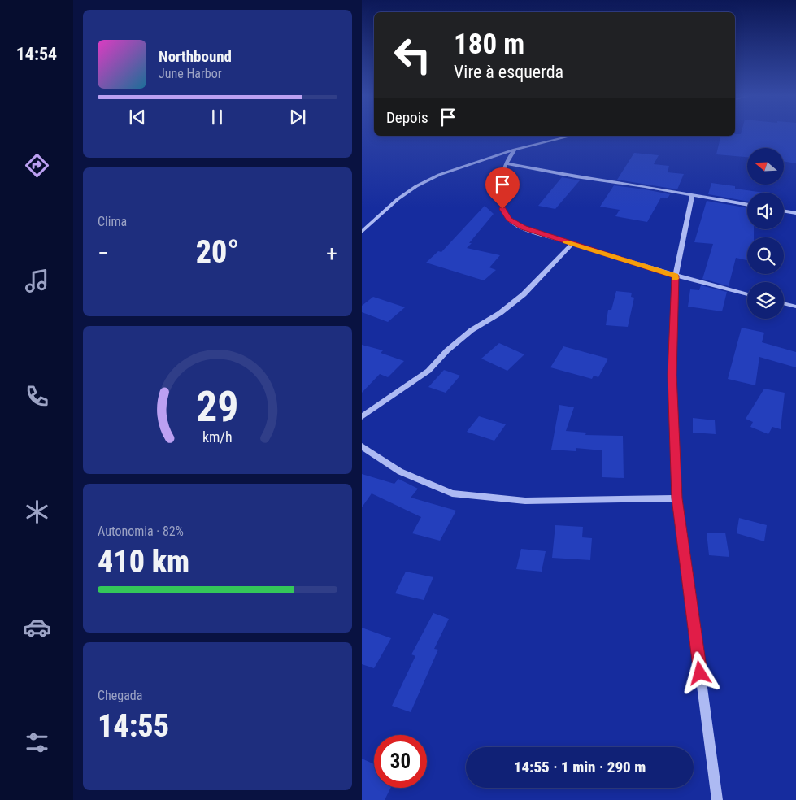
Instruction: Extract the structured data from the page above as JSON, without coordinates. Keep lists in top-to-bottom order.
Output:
{
  "north": "left",
  "page": {
    "tabs": "14:54",
    "turn": ["180 m", "Vire à esquerda"],
    "song": ["Northbound", "June Harbor"],
    "then": "Depois",
    "tile": [
      "Clima",
      ["Autonomia · 82%", "410 km"],
      ["Chegada", "14:55"]
    ],
    "heat": ["−", "20°", "+"],
    "limit": "30",
    "trip": "14:55 · 1 min · 290 m",
    "gauge": ["29", "km/h"]
  }
}
